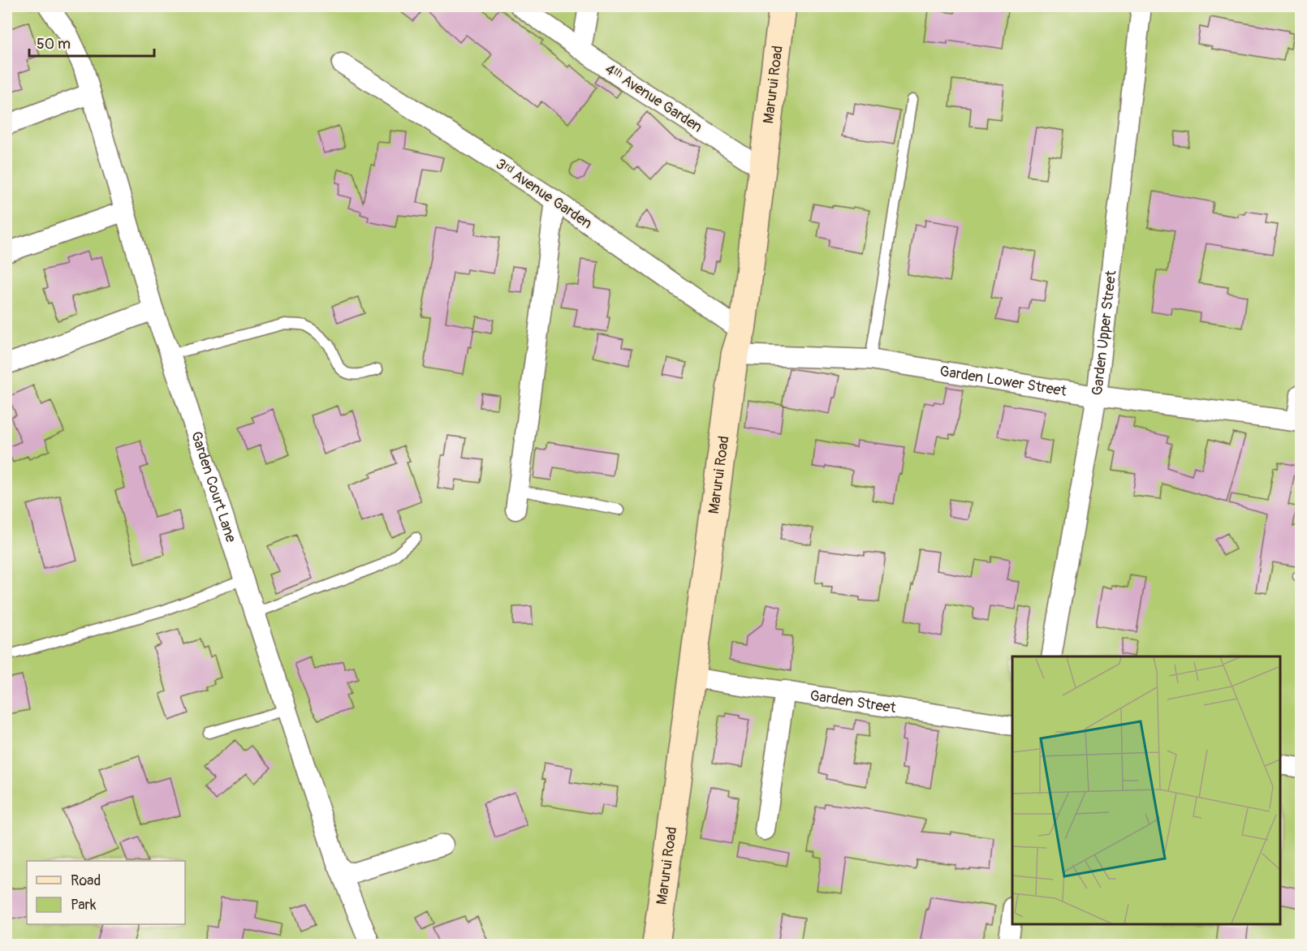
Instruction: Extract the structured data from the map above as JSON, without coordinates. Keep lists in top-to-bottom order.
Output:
{
  "streets": {
    "street": [
      "Marurui Road",
      "4ᵗʰ Avenue Garden",
      "3ʳᵈ Avenue Garden",
      "Garden Upper Street",
      "Garden Lower Street",
      "Garden Court Lane",
      "Garden Street"
    ]
  },
  "crossings": [
    ["Marurui Road", "4ᵗʰ Avenue Garden"],
    ["Marurui Road", "3ʳᵈ Avenue Garden"],
    ["Marurui Road", "Garden Lower Street"],
    ["Marurui Road", "Garden Street"],
    ["3ʳᵈ Avenue Garden", "Garden Lower Street"],
    ["Garden Upper Street", "Garden Lower Street"]
  ],
  "legend": ["Road", "Park"],
  "scale_bar": "50 m"
}
